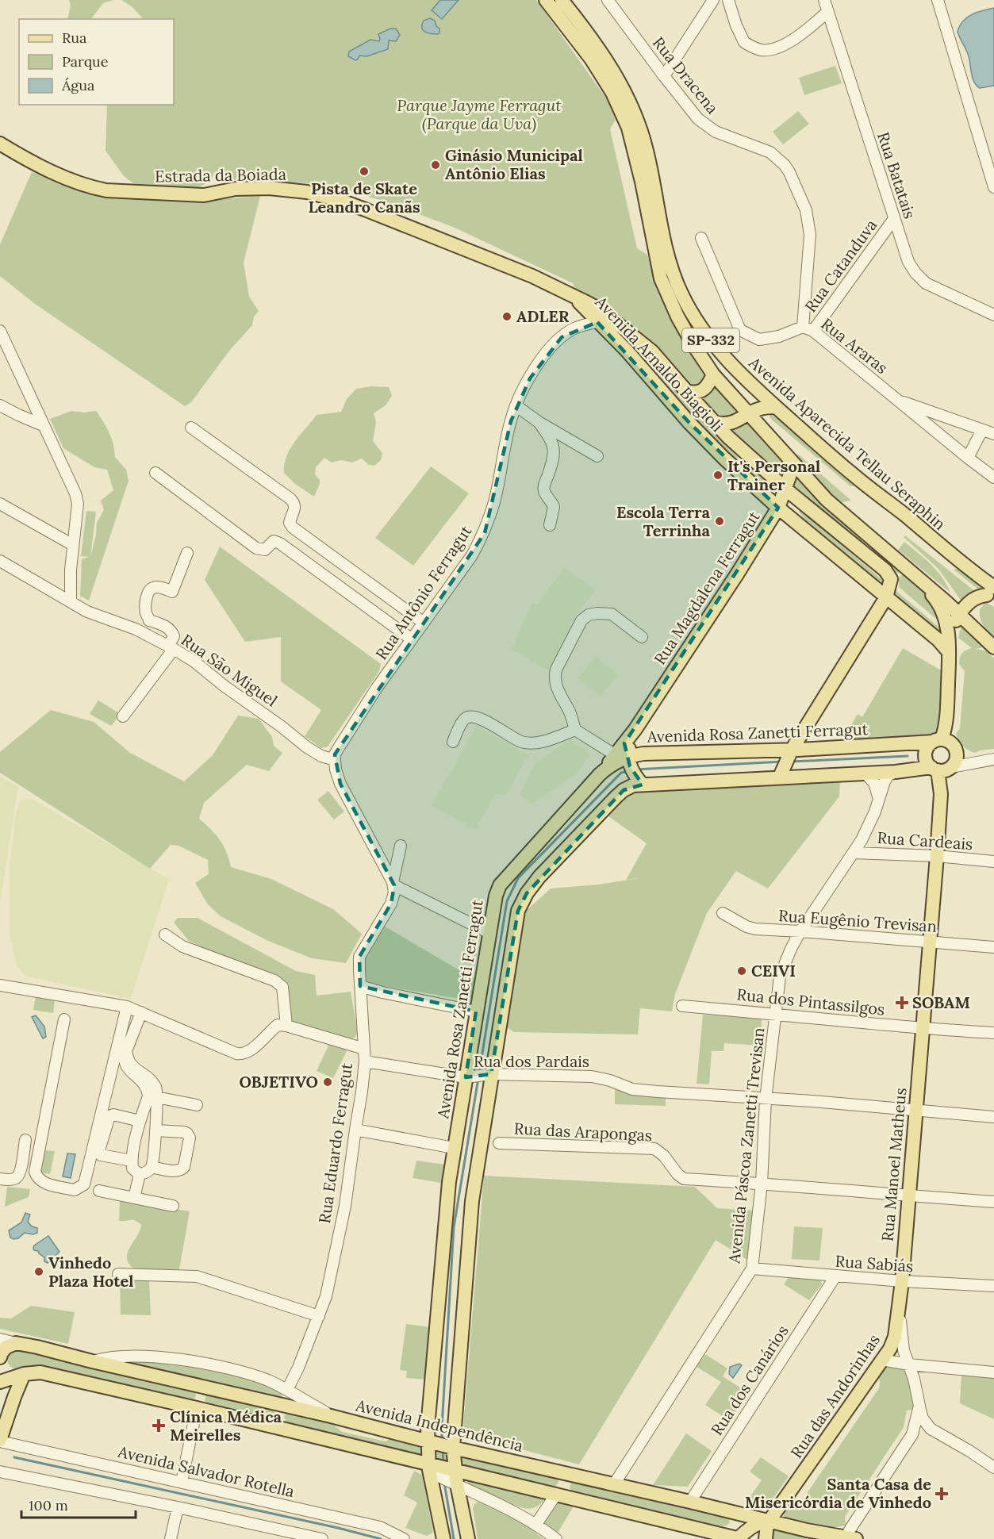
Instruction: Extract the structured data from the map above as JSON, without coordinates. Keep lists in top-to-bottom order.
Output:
{
  "streets": {
    "main road": [
      "Estrada da Boiada",
      "SP-332",
      "Avenida Arnaldo Biagioli",
      "Avenida Aparecida Tellau Seraphin",
      "Rua Magdalena Ferragut",
      "Avenida Rosa Zanetti Ferragut",
      "Rua Manoel Matheus",
      "Rua das Andorinhas",
      "Avenida Independência"
    ],
    "street": [
      "Rua Dracena",
      "Rua Batatais",
      "Rua Catanduva",
      "Rua Araras",
      "Rua Antônio Ferragut",
      "Rua São Miguel",
      "Rua Cardeais",
      "Rua Eugênio Trevisan",
      "Rua dos Pintassilgos",
      "Rua dos Pardais",
      "Rua das Arapongas",
      "Rua Eduardo Ferragut",
      "Avenida Páscoa Zanetti Trevisan",
      "Rua Sabiás",
      "Rua dos Canários",
      "Avenida Salvador Rotella"
    ]
  },
  "crossings": [
    ["Rua Dracena", "Rua Catanduva"],
    ["Rua Dracena", "Rua Araras"],
    ["Estrada da Boiada", "Avenida Arnaldo Biagioli"],
    ["Rua Batatais", "Rua Catanduva"],
    ["Rua Catanduva", "Rua Araras"],
    ["SP-332", "Rua Magdalena Ferragut"],
    ["Avenida Arnaldo Biagioli", "Rua Magdalena Ferragut"],
    ["Avenida Arnaldo Biagioli", "Rua Antônio Ferragut"],
    ["Rua Magdalena Ferragut", "Avenida Rosa Zanetti Ferragut"],
    ["Rua Antônio Ferragut", "Rua São Miguel"],
    ["Avenida Rosa Zanetti Ferragut", "Rua dos Pardais"],
    ["Avenida Rosa Zanetti Ferragut", "Rua Manoel Matheus"],
    ["Avenida Rosa Zanetti Ferragut", "Avenida Independência"],
    ["Rua Cardeais", "Avenida Páscoa Zanetti Trevisan"],
    ["Rua Cardeais", "Rua Manoel Matheus"],
    ["Rua Eugênio Trevisan", "Avenida Páscoa Zanetti Trevisan"],
    ["Rua Eugênio Trevisan", "Rua Manoel Matheus"],
    ["Rua dos Pintassilgos", "Avenida Páscoa Zanetti Trevisan"],
    ["Rua dos Pintassilgos", "Rua Manoel Matheus"],
    ["Rua dos Pardais", "Rua Eduardo Ferragut"],
    ["Rua dos Pardais", "Avenida Páscoa Zanetti Trevisan"],
    ["Rua dos Pardais", "Rua Manoel Matheus"],
    ["Rua das Arapongas", "Avenida Páscoa Zanetti Trevisan"],
    ["Rua das Arapongas", "Rua Manoel Matheus"],
    ["Avenida Páscoa Zanetti Trevisan", "Rua Sabiás"],
    ["Avenida Páscoa Zanetti Trevisan", "Avenida Independência"],
    ["Rua Manoel Matheus", "Rua Sabiás"],
    ["Rua Manoel Matheus", "Rua das Andorinhas"],
    ["Rua Manoel Matheus", "Avenida Independência"],
    ["Rua Sabiás", "Rua dos Canários"],
    ["Rua dos Canários", "Avenida Independência"],
    ["Rua das Andorinhas", "Avenida Independência"]
  ],
  "parks": ["Parque Jayme Ferragut (Parque da Uva)"],
  "places": {
    "other": [
      "Ginásio Municipal Antônio Elias",
      "Pista de Skate Leandro Canãs",
      "ADLER",
      "It's Personal Trainer",
      "Escola Terra Terrinha",
      "CEIVI",
      "OBJETIVO",
      "Vinhedo Plaza Hotel"
    ],
    "health": ["SOBAM", "Clínica Médica Meirelles", "Santa Casa de Misericórdia de Vinhedo"]
  },
  "legend": ["Rua", "Parque", "Água"],
  "scale_bar": "100 m"
}
